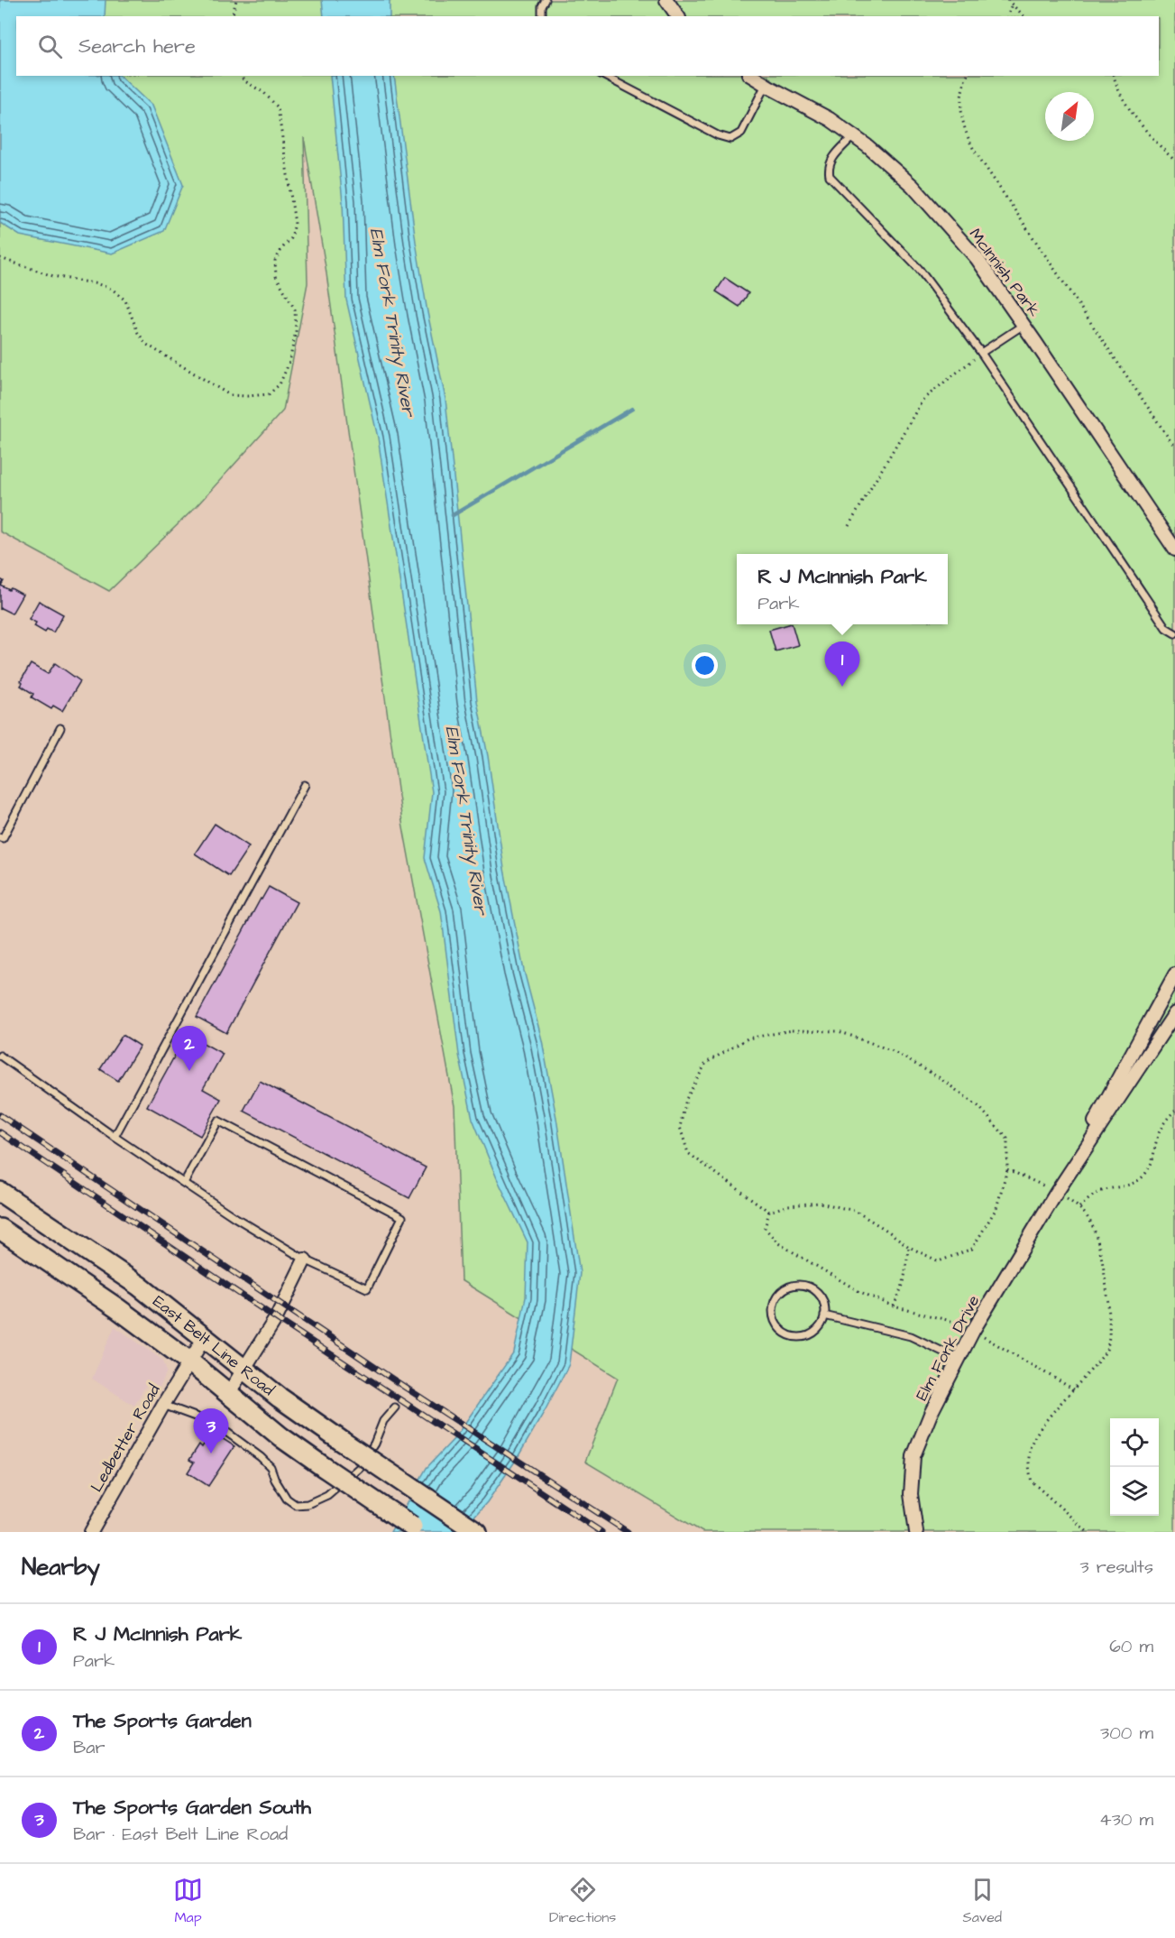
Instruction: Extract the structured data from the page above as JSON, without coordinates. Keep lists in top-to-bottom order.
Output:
{
  "streets": {
    "main road": ["East Belt Line Road"],
    "street": ["McInnish Park", "Elm Fork Drive", "Ledbetter Road"]
  },
  "crossings": [
    ["East Belt Line Road", "Ledbetter Road"]
  ],
  "water": ["Elm Fork Trinity River"],
  "north": "top right",
  "page": {
    "search": "Search here",
    "popup": ["R J McInnish Park", "Park"],
    "pins": ["1", "2", "3"],
    "heading": ["Nearby", "3 results"],
    "list": [
      {
        "mark": "1",
        "name": "R J McInnish Park",
        "note": "Park",
        "value": "60 m"
      },
      {
        "mark": "2",
        "name": "The Sports Garden",
        "note": "Bar",
        "value": "300 m"
      },
      {
        "mark": "3",
        "name": "The Sports Garden South",
        "note": "Bar · East Belt Line Road",
        "value": "430 m"
      }
    ],
    "nav": ["Map", "Directions", "Saved"]
  }
}
